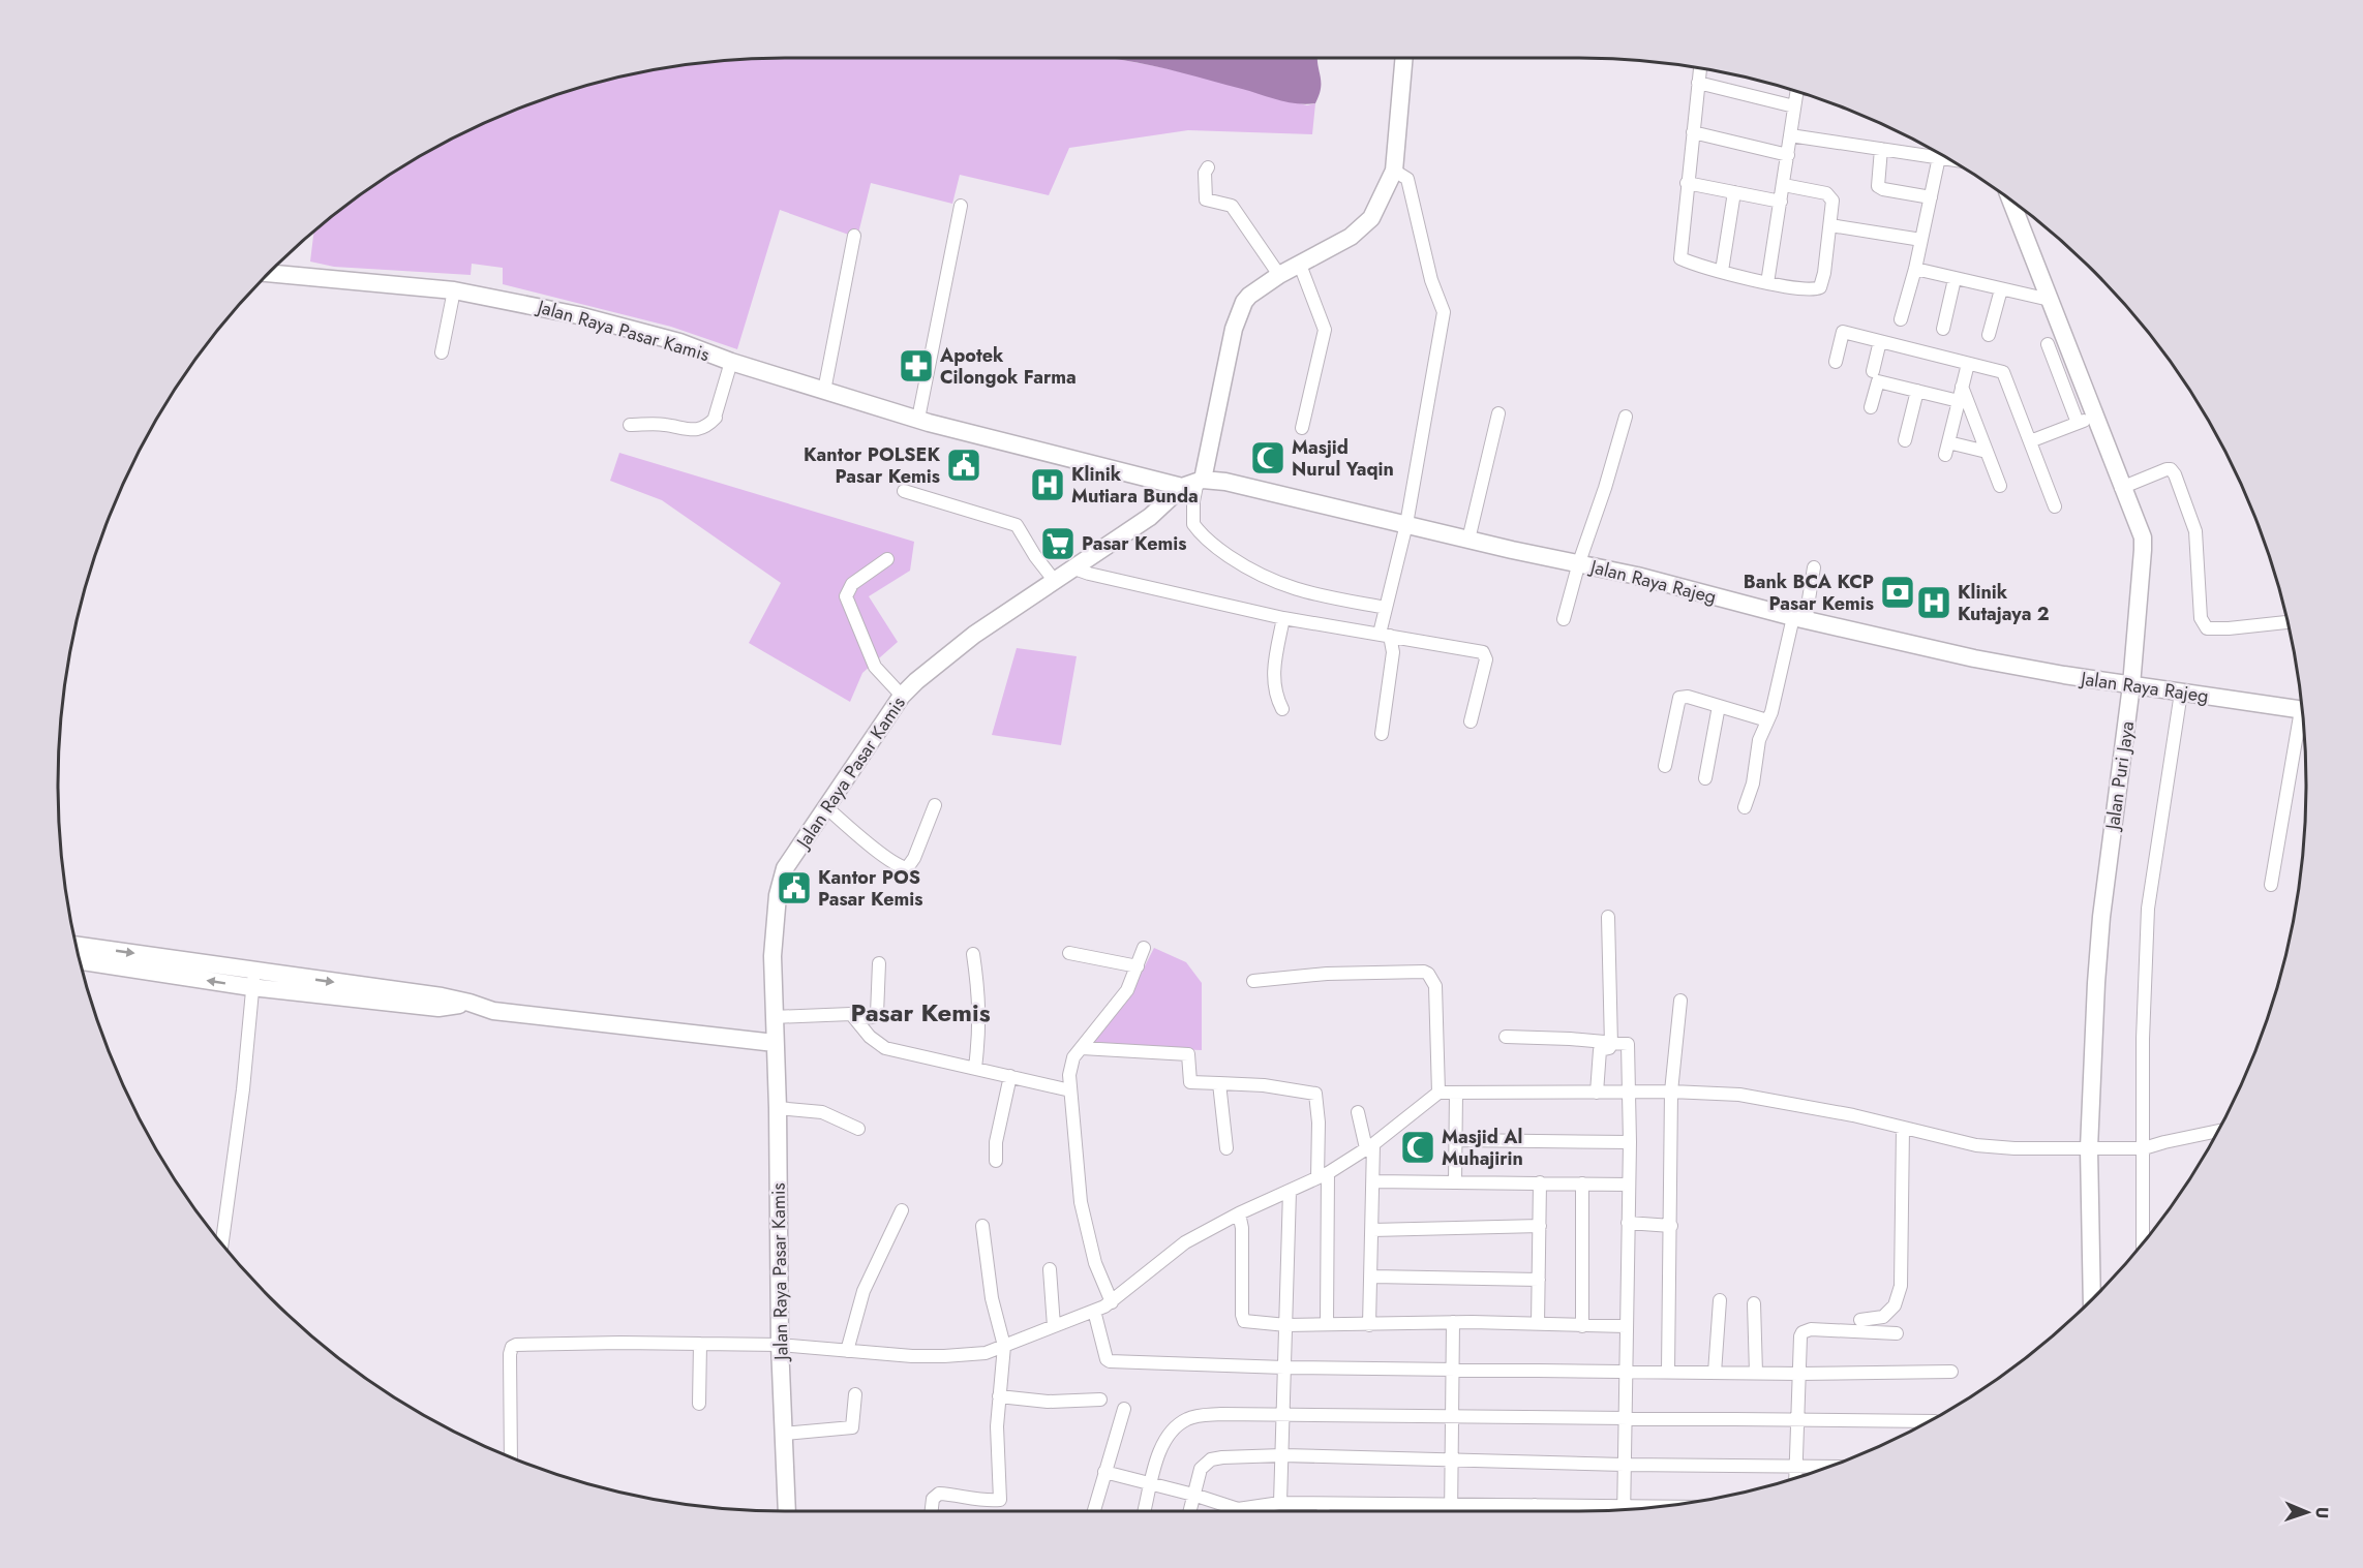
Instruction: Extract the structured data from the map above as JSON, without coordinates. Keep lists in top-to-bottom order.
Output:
{
  "streets": {
    "main road": ["Jalan Raya Pasar Kamis", "Jalan Raya Rajeg", "Jalan Puri Jaya"]
  },
  "crossings": [
    ["Jalan Raya Pasar Kamis", "Jalan Raya Rajeg"],
    ["Jalan Raya Rajeg", "Jalan Puri Jaya"]
  ],
  "districts": ["Pasar Kemis"],
  "places": {
    "pharmacy": ["Apotek Cilongok Farma"],
    "mosque": ["Masjid Nurul Yaqin", "Masjid Al Muhajirin"],
    "public building": ["Kantor POLSEK Pasar Kemis", "Kantor POS Pasar Kemis"],
    "hospital": ["Klinik Mutiara Bunda", "Klinik Kutajaya 2"],
    "supermarket": ["Pasar Kemis"],
    "bank": ["Bank BCA KCP Pasar Kemis"]
  },
  "north": "right"
}
